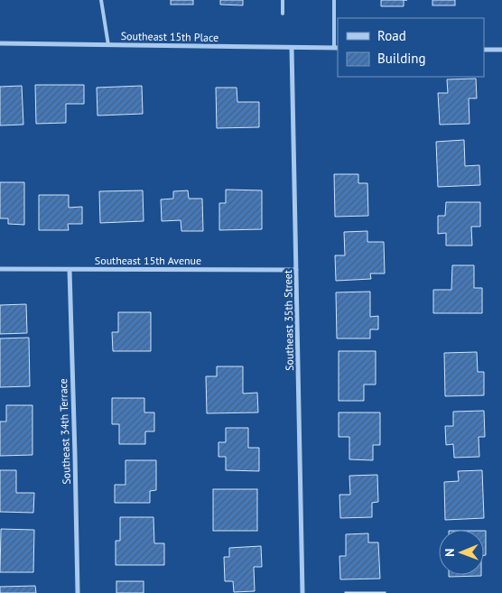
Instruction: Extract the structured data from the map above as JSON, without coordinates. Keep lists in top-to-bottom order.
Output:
{
  "streets": {
    "street": [
      "Southeast 15th Place",
      "Southeast 15th Avenue",
      "Southeast 35th Street",
      "Southeast 34th Terrace"
    ]
  },
  "crossings": [
    ["Southeast 15th Place", "Southeast 35th Street"],
    ["Southeast 15th Avenue", "Southeast 35th Street"],
    ["Southeast 15th Avenue", "Southeast 34th Terrace"]
  ],
  "legend": ["Road", "Building"],
  "north": "left"
}
